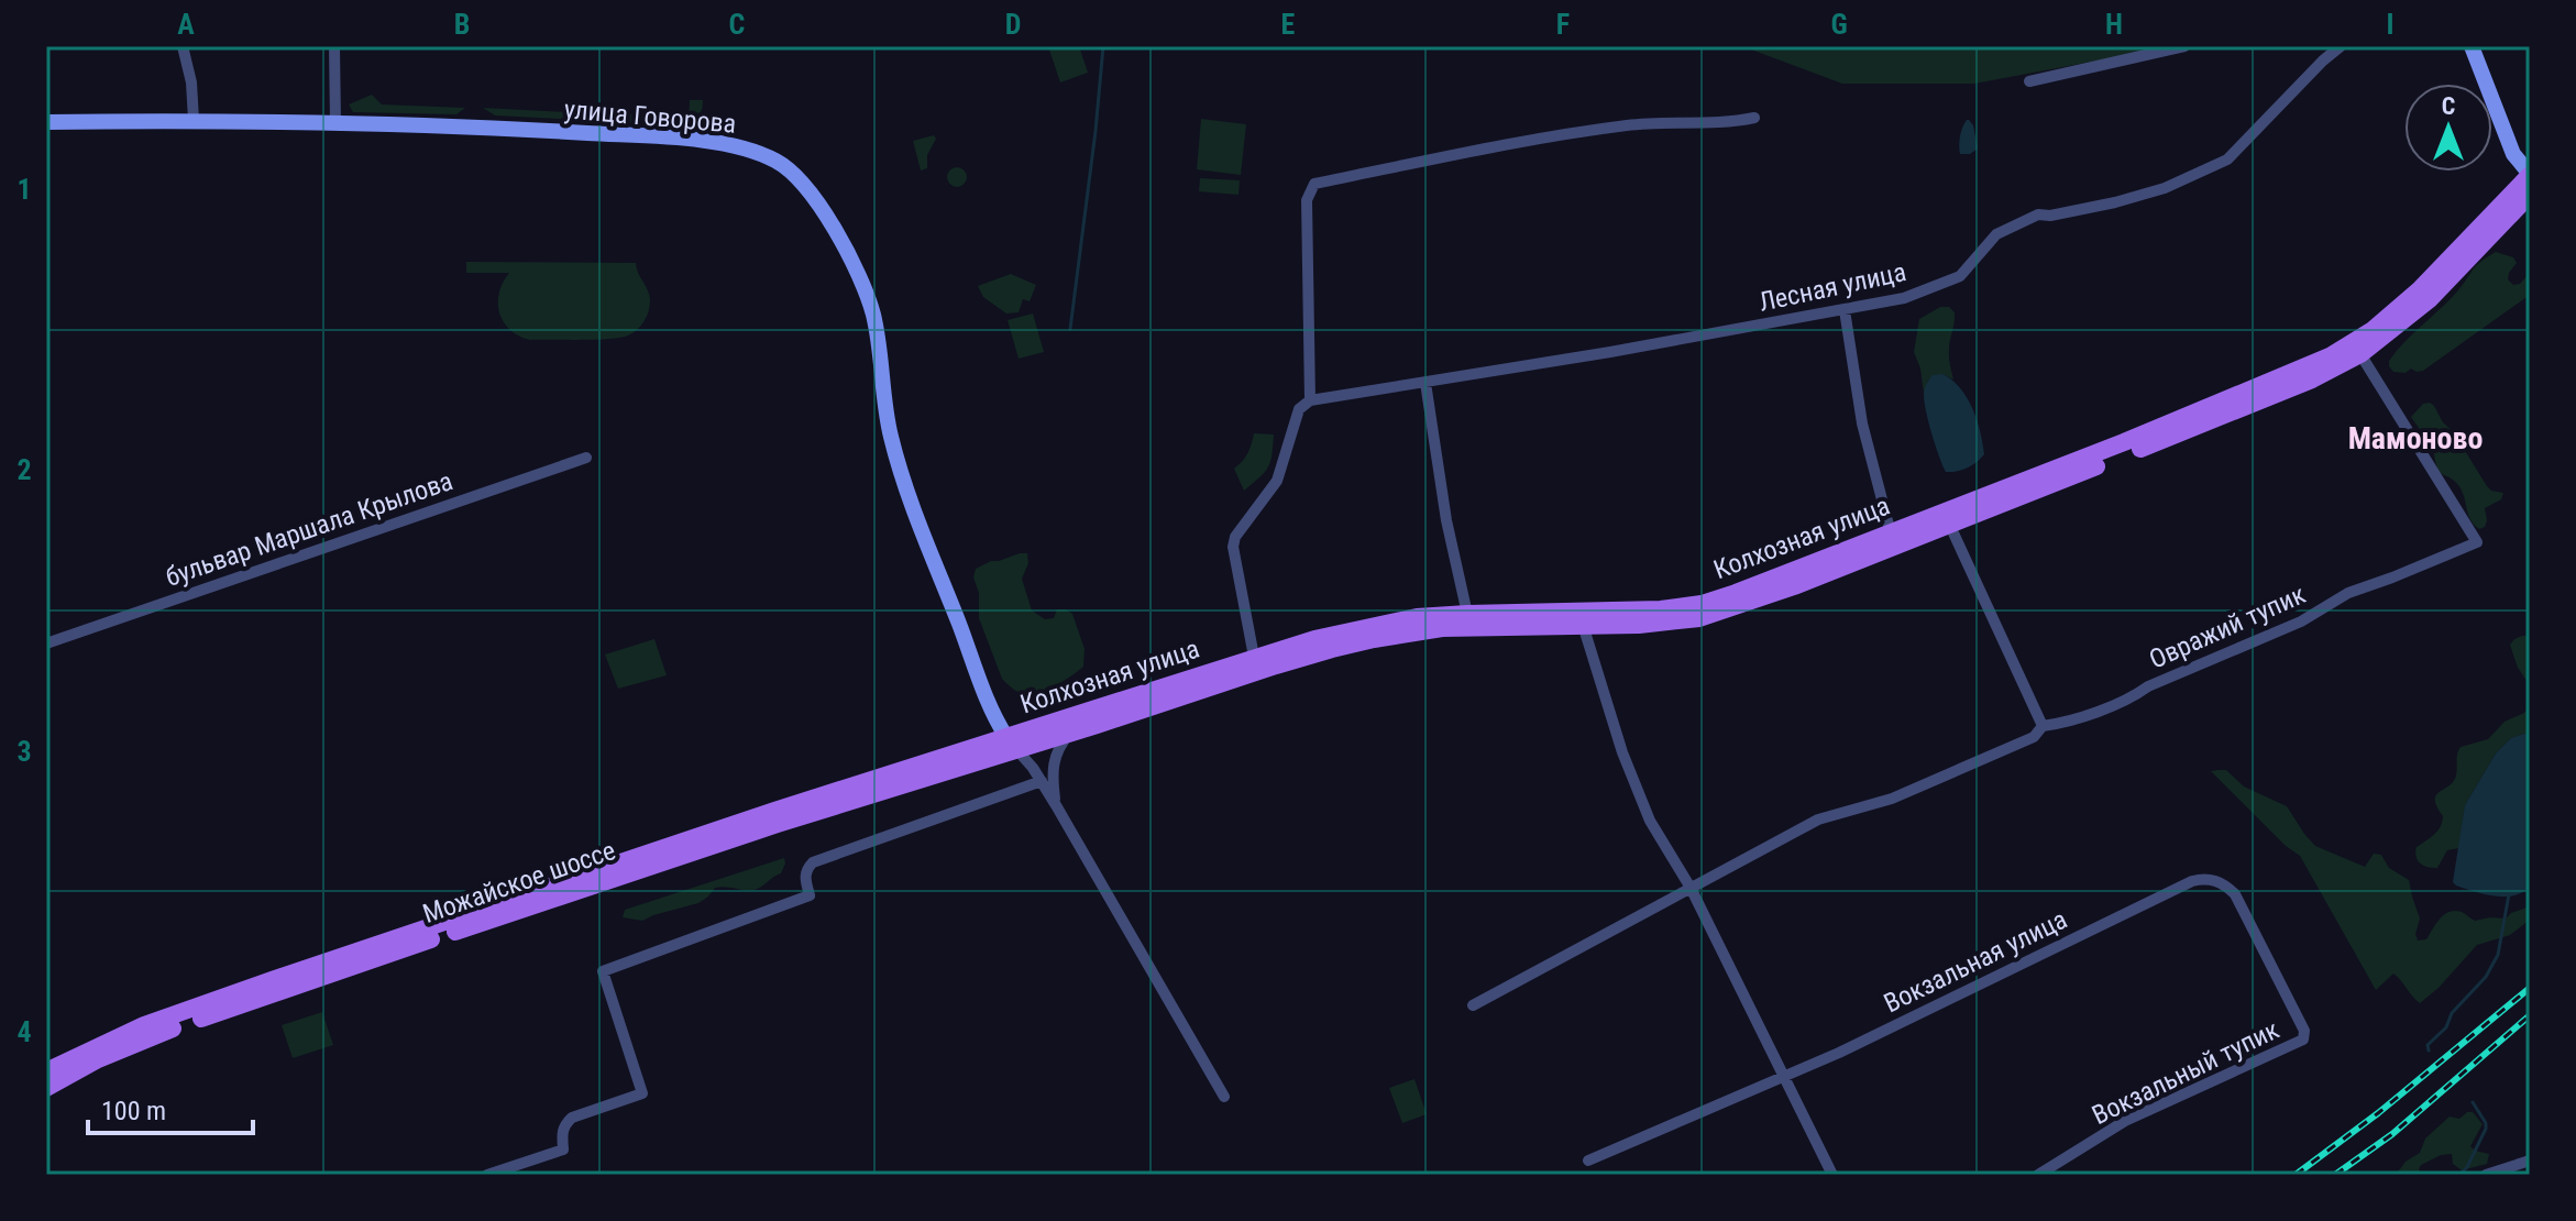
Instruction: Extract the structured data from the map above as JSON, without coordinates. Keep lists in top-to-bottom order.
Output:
{
  "streets": {
    "main road": ["улица Говорова", "Колхозная улица", "Можайское шоссе"],
    "street": [
      "Лесная улица",
      "бульвар Маршала Крылова",
      "Овражий тупик",
      "Вокзальная улица",
      "Вокзальный тупик"
    ]
  },
  "crossings": [
    ["улица Говорова", "Колхозная улица"],
    ["улица Говорова", "Можайское шоссе"],
    ["Колхозная улица", "Овражий тупик"],
    ["Колхозная улица", "Можайское шоссе"],
    ["Вокзальная улица", "Вокзальный тупик"]
  ],
  "districts": ["Мамоново"],
  "scale_bar": "100 m",
  "north": "top",
  "grid": {
    "columns": [
      "A",
      "B",
      "C",
      "D",
      "E",
      "F",
      "G",
      "H",
      "I"
    ],
    "rows": [
      "1",
      "2",
      "3",
      "4"
    ]
  }
}
